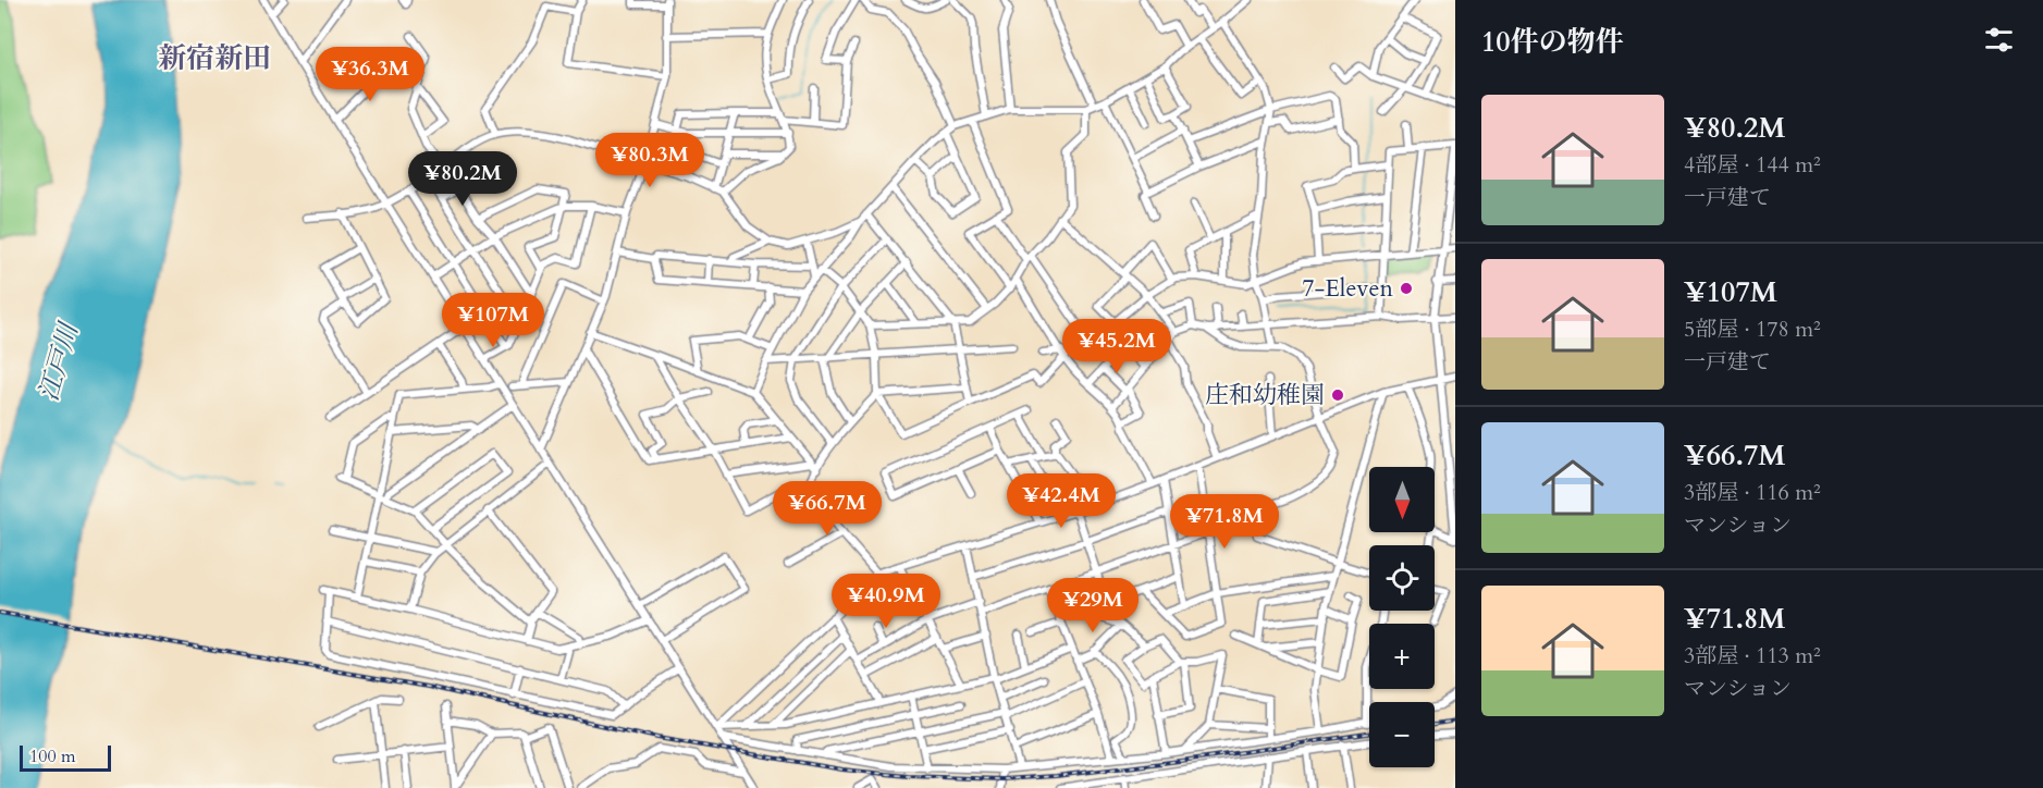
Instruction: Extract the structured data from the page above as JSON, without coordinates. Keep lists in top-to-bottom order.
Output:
{
  "districts": ["新宿新田"],
  "water": ["江戸川"],
  "places": ["7-Eleven", "庄和幼稚園"],
  "scale_bar": "100 m",
  "north": "bottom",
  "page": {
    "heading": "10件の物件",
    "price": [
      "¥36.3M",
      "¥80.3M",
      "¥80.2M",
      "¥107M",
      "¥45.2M",
      "¥42.4M",
      "¥66.7M",
      "¥71.8M",
      "¥40.9M",
      "¥29M"
    ],
    "list": [
      {
        "name": "¥80.2M",
        "note": "4部屋 · 144 m² · 一戸建て"
      },
      {
        "name": "¥107M",
        "note": "5部屋 · 178 m² · 一戸建て"
      },
      {
        "name": "¥66.7M",
        "note": "3部屋 · 116 m² · マンション"
      },
      {
        "name": "¥71.8M",
        "note": "3部屋 · 113 m² · マンション"
      }
    ],
    "map_buttons": ["+", "−"],
    "scale": "100 m"
  }
}
